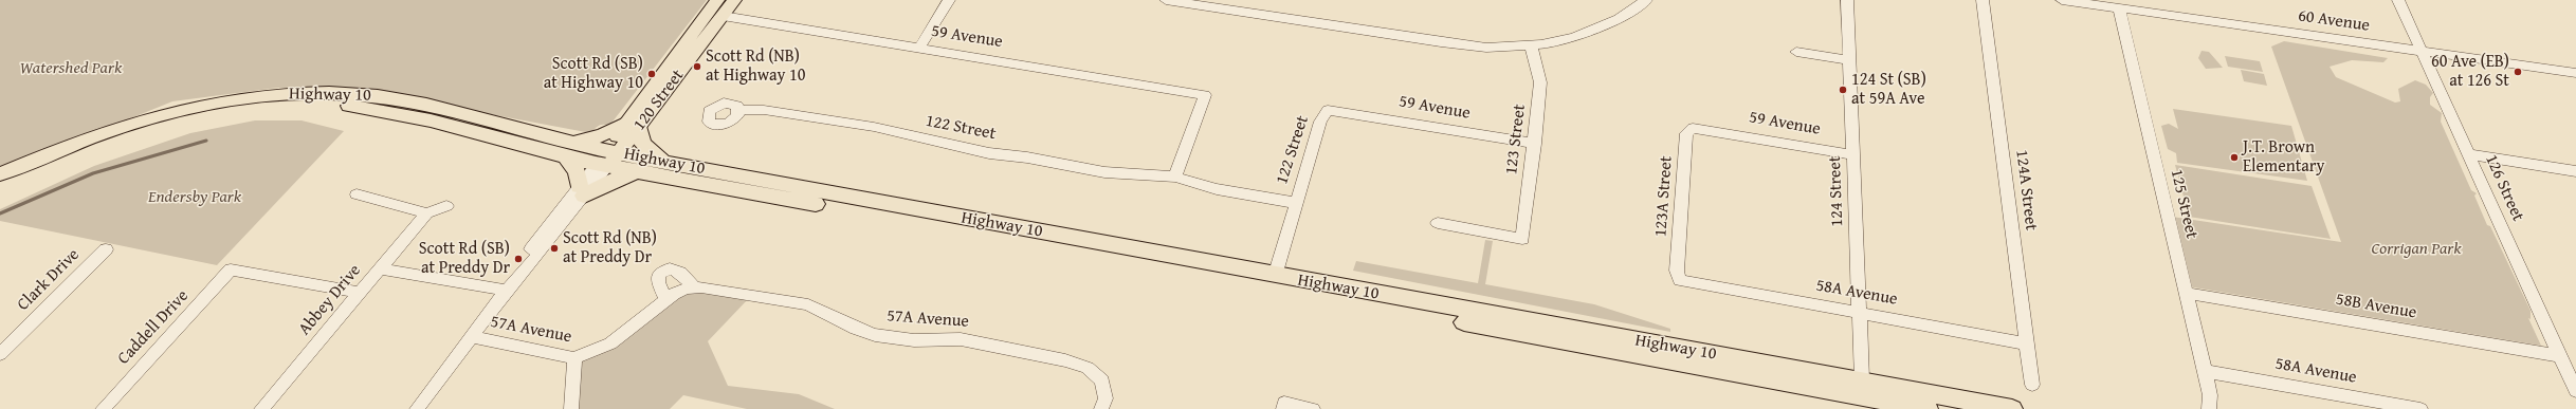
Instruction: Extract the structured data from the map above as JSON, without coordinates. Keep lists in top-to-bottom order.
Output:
{
  "streets": {
    "highway": ["Highway 10"],
    "main road": ["120 Street"],
    "street": [
      "60 Avenue",
      "59 Avenue",
      "122 Street",
      "123 Street",
      "126 Street",
      "124A Street",
      "124 Street",
      "123A Street",
      "125 Street",
      "Clark Drive",
      "58A Avenue",
      "Abbey Drive",
      "58B Avenue",
      "57A Avenue",
      "Caddell Drive"
    ]
  },
  "crossings": [
    ["60 Avenue", "126 Street"],
    ["60 Avenue", "125 Street"],
    ["59 Avenue", "120 Street"],
    ["59 Avenue", "122 Street"],
    ["59 Avenue", "123 Street"],
    ["59 Avenue", "124 Street"],
    ["59 Avenue", "123A Street"],
    ["Highway 10", "120 Street"],
    ["Highway 10", "122 Street"],
    ["Highway 10", "124 Street"],
    ["120 Street", "57A Avenue"],
    ["126 Street", "58B Avenue"],
    ["124A Street", "58A Avenue"],
    ["124 Street", "58A Avenue"],
    ["123A Street", "58A Avenue"],
    ["125 Street", "58A Avenue"],
    ["125 Street", "58B Avenue"],
    ["Abbey Drive", "Caddell Drive"]
  ],
  "parks": ["Watershed Park", "Endersby Park", "Corrigan Park"],
  "places": [
    "Scott Rd (NB) at Highway 10",
    "60 Ave (EB) at 126 St",
    "Scott Rd (SB) at Highway 10",
    "124 St (SB) at 59A Ave",
    "J.T. Brown Elementary",
    "Scott Rd (NB) at Preddy Dr",
    "Scott Rd (SB) at Preddy Dr"
  ]
}
